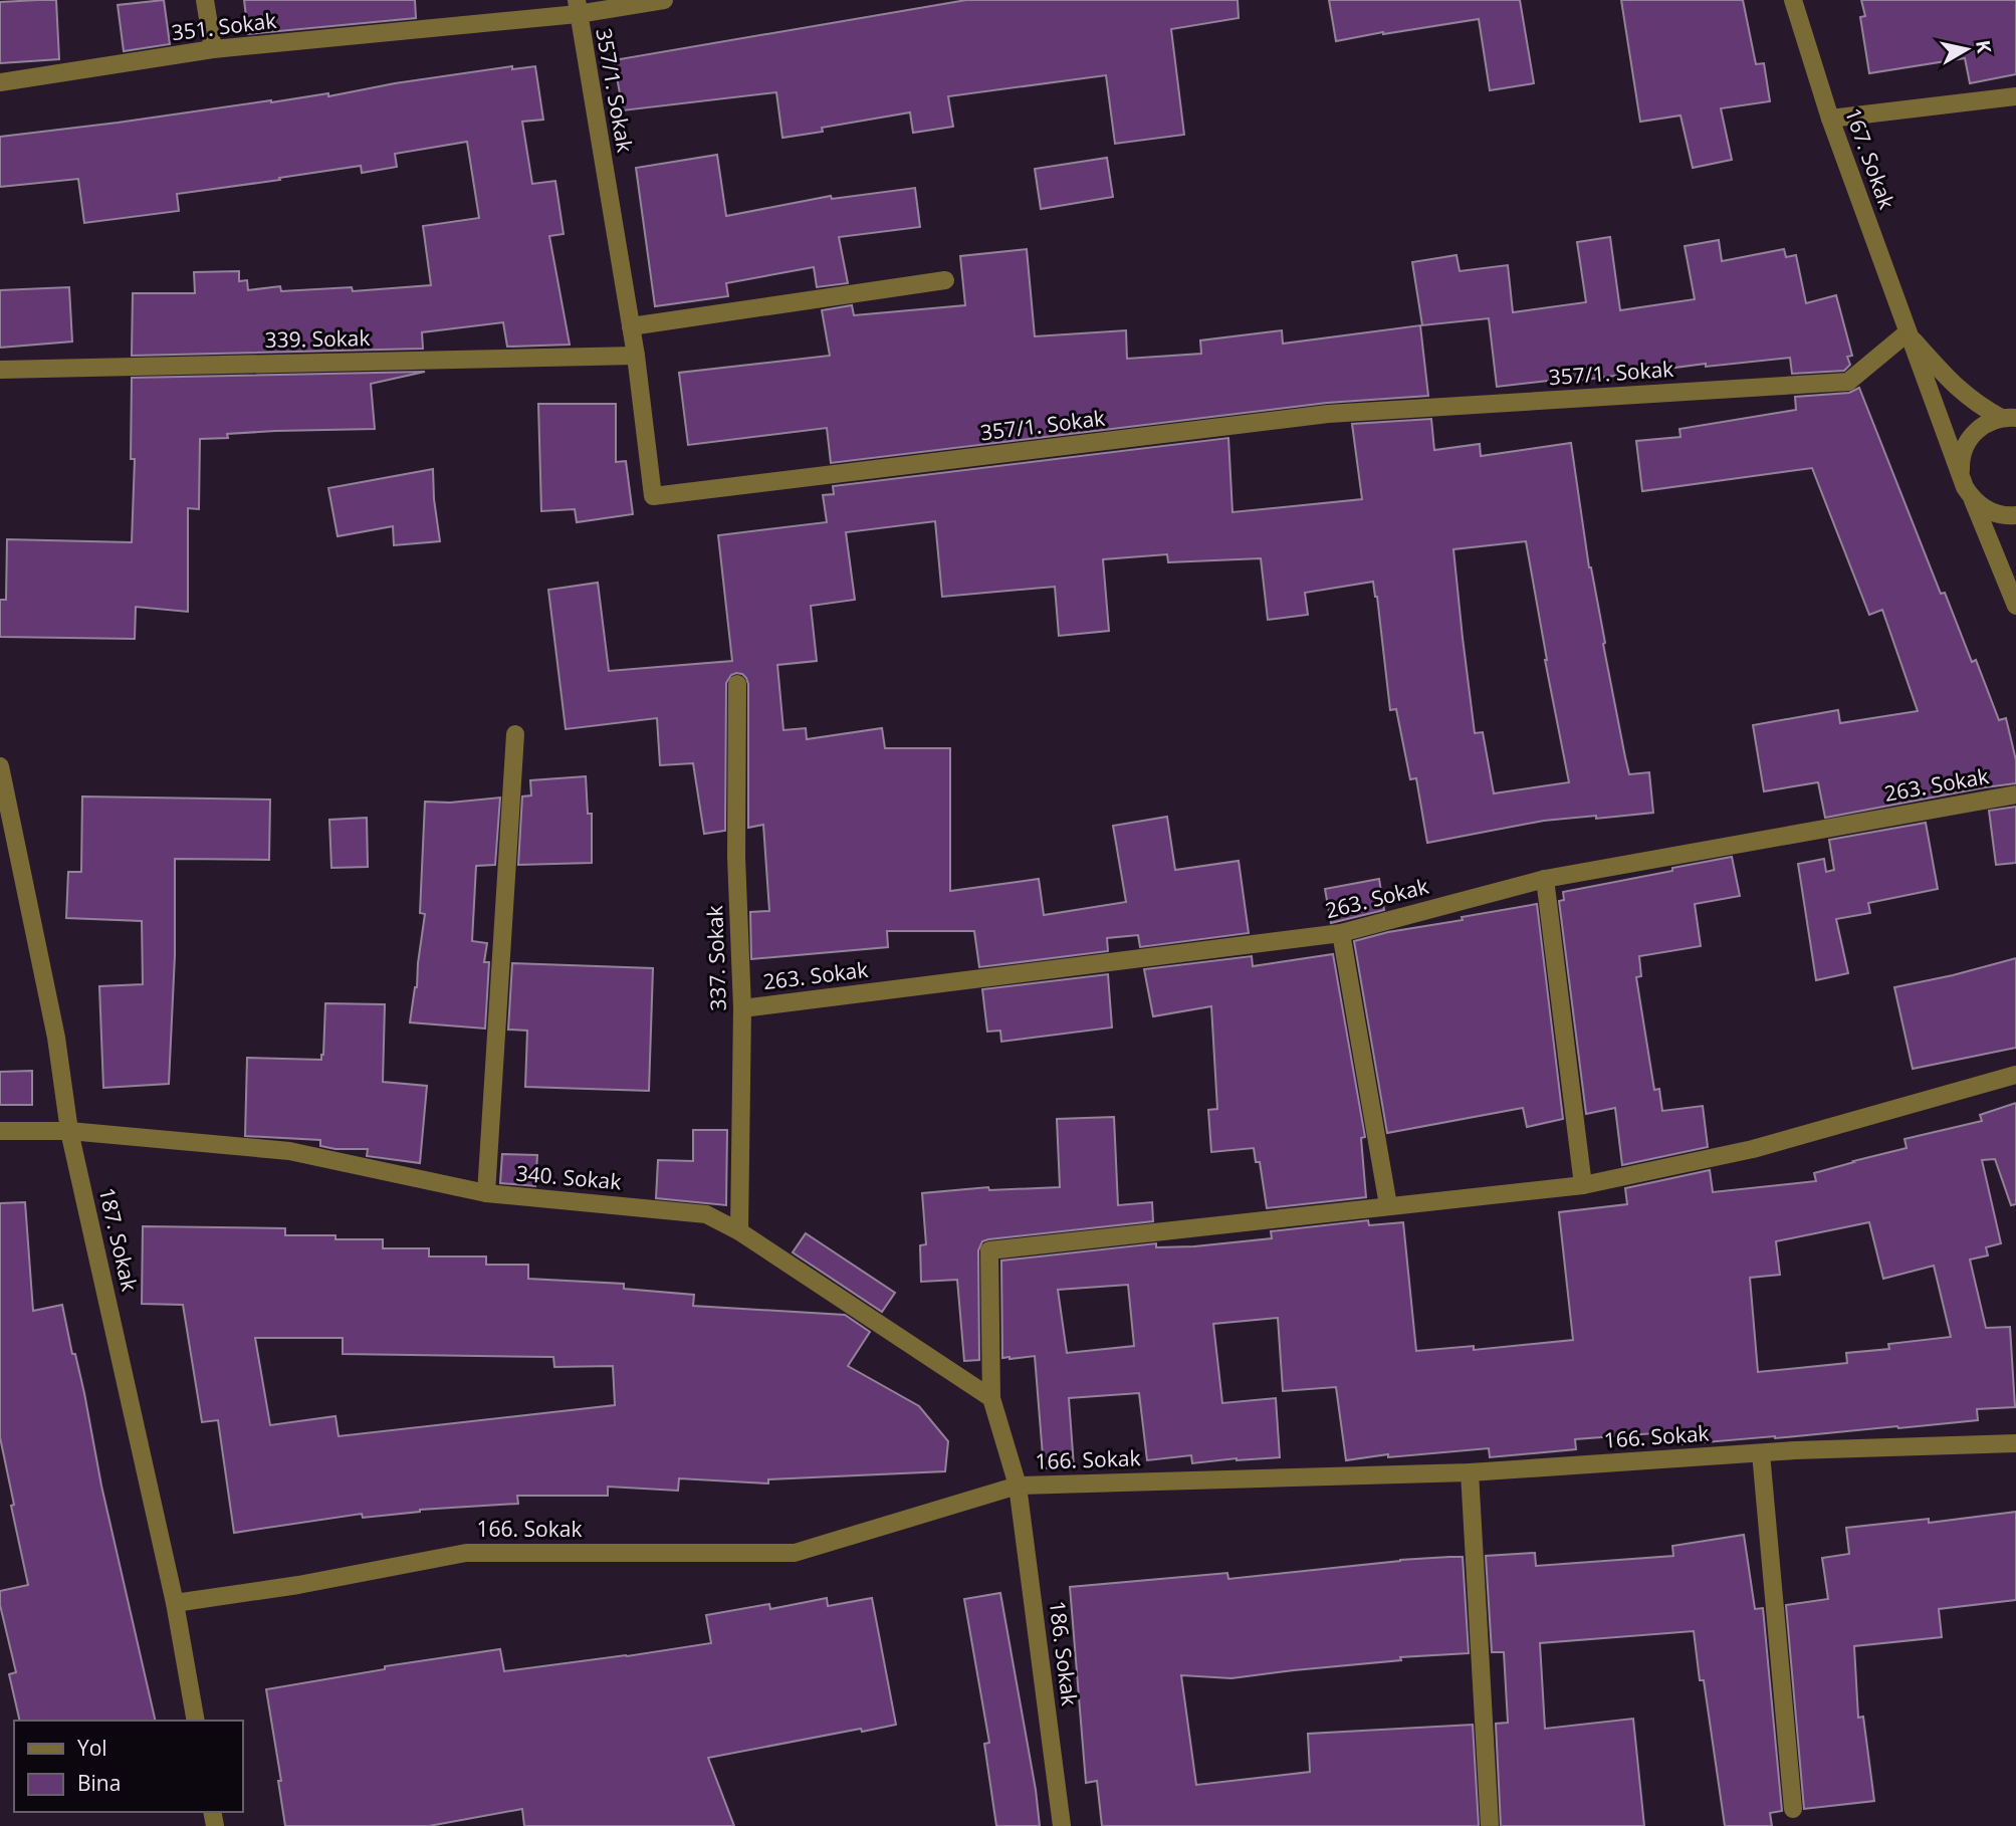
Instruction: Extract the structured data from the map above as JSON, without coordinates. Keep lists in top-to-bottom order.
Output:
{
  "streets": {
    "street": [
      "351. Sokak",
      "357/1. Sokak",
      "167. Sokak",
      "339. Sokak",
      "263. Sokak",
      "337. Sokak",
      "340. Sokak",
      "187. Sokak",
      "166. Sokak",
      "186. Sokak"
    ]
  },
  "crossings": [
    ["351. Sokak", "357/1. Sokak"],
    ["357/1. Sokak", "167. Sokak"],
    ["357/1. Sokak", "339. Sokak"],
    ["263. Sokak", "337. Sokak"],
    ["337. Sokak", "340. Sokak"],
    ["340. Sokak", "187. Sokak"],
    ["187. Sokak", "166. Sokak"],
    ["166. Sokak", "186. Sokak"]
  ],
  "legend": ["Yol", "Bina"],
  "north": "right"
}
